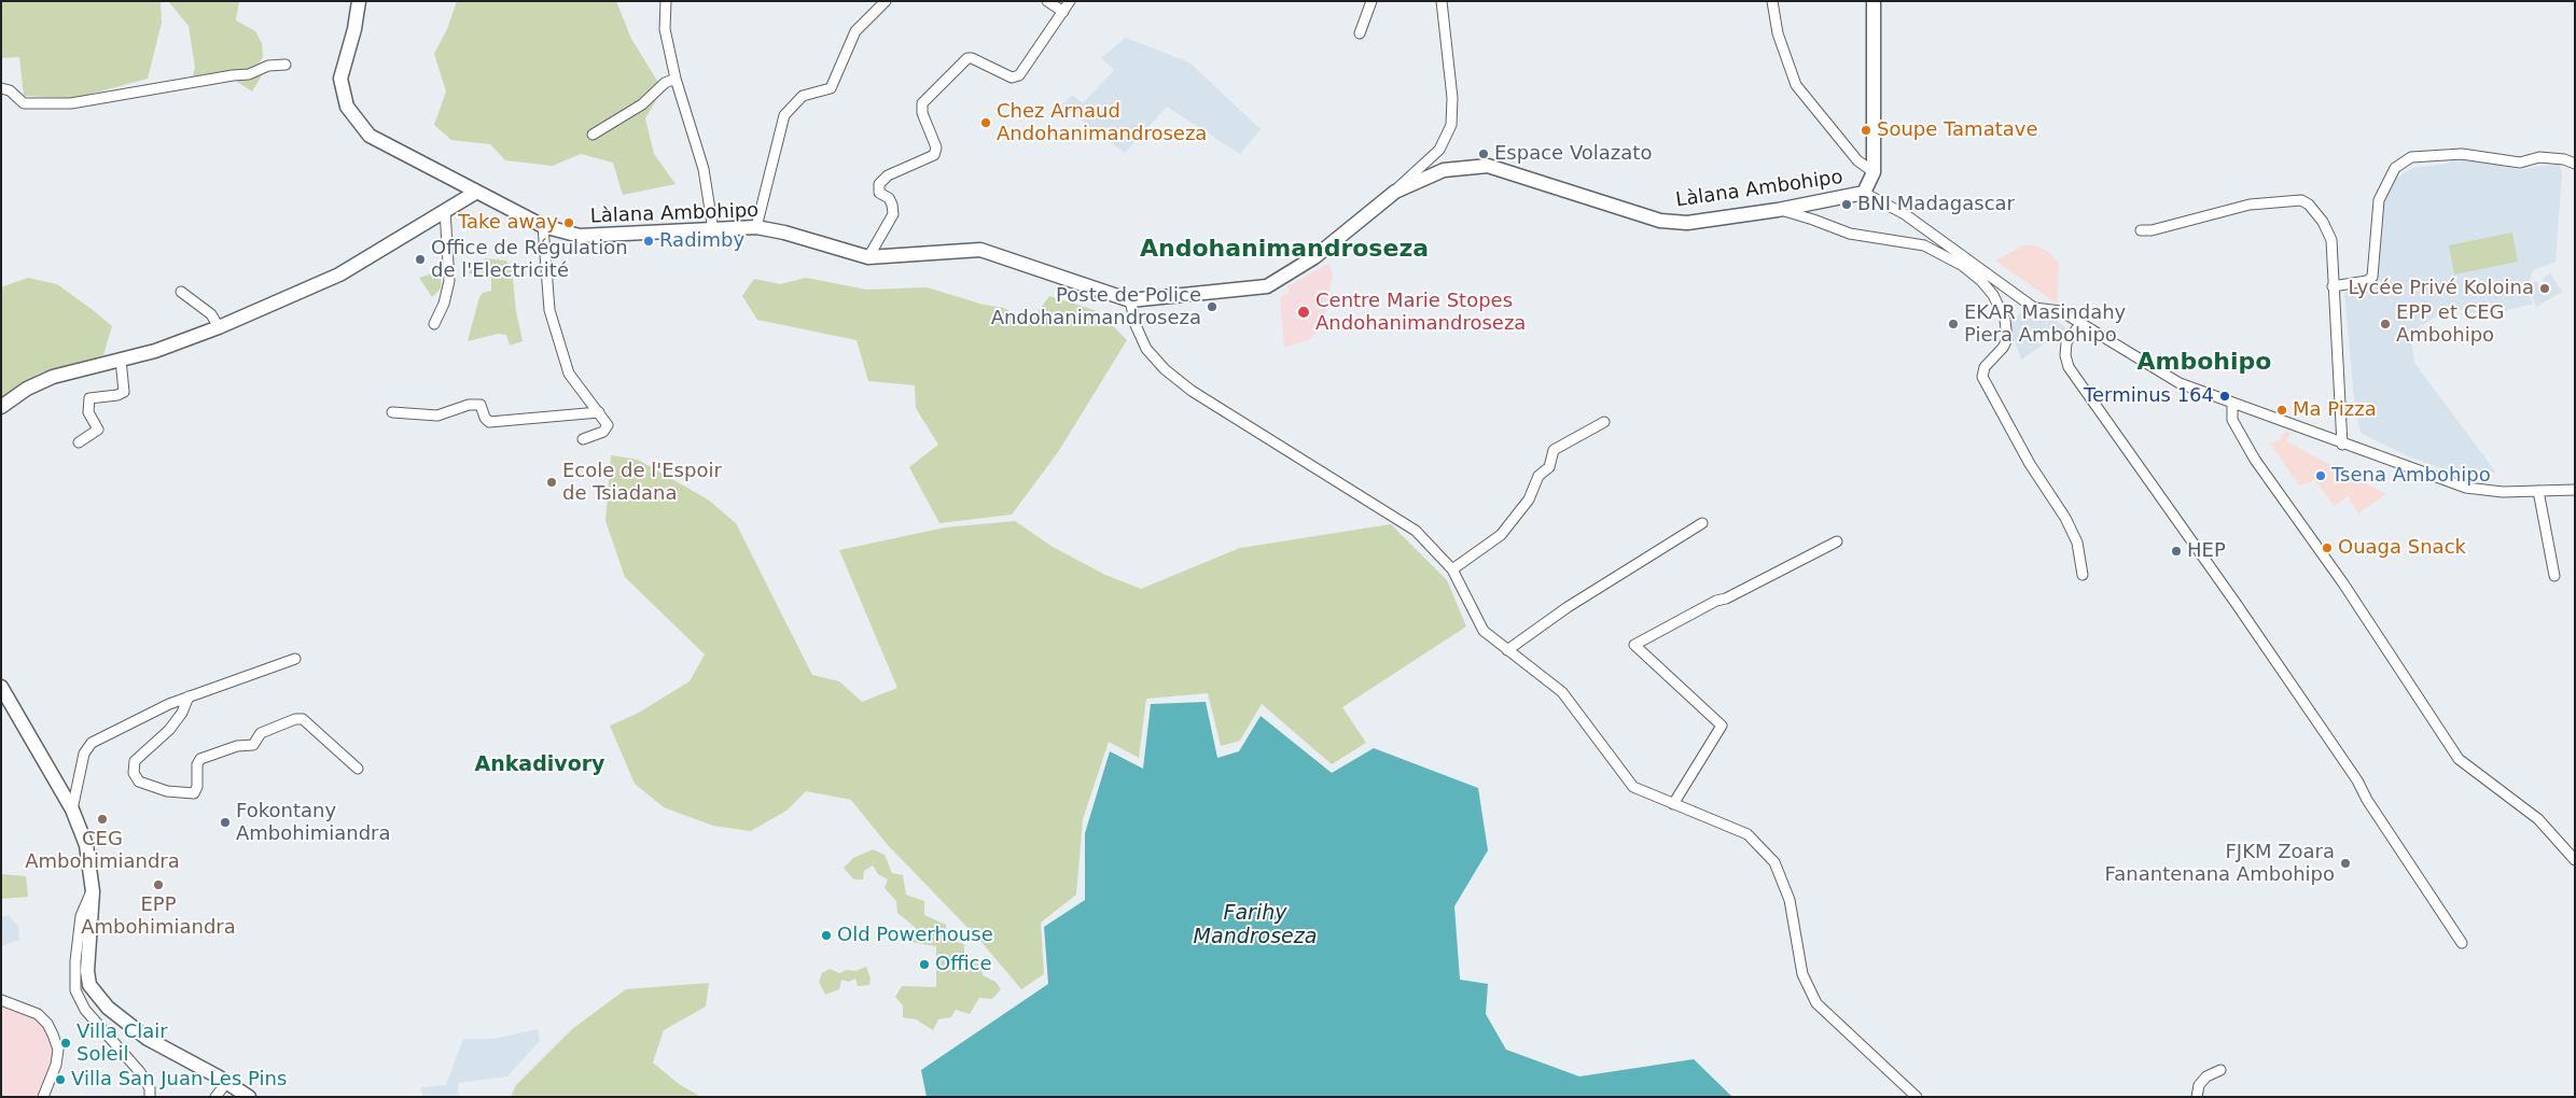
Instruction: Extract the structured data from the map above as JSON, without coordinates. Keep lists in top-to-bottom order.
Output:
{
  "streets": {
    "street": ["Làlana Ambohipo"]
  },
  "districts": ["Andohanimandroseza", "Ambohipo", "Ankadivory"],
  "water": ["Farihy Mandroseza"],
  "places": [
    "Chez Arnaud Andohanimandroseza",
    "Soupe Tamatave",
    "Espace Volazato",
    "BNI Madagascar",
    "Take away",
    "Radimby",
    "Office de Régulation de l'Electricité",
    "Lycée Privé Koloina",
    "Poste de Police Andohanimandroseza",
    "Centre Marie Stopes Andohanimandroseza",
    "EKAR Masindahy Piera Ambohipo",
    "EPP et CEG Ambohipo",
    "Terminus 164",
    "Ma Pizza",
    "Tsena Ambohipo",
    "Ecole de l'Espoir de Tsiadana",
    "Ouaga Snack",
    "HEP",
    "CEG Ambohimiandra",
    "Fokontany Ambohimiandra",
    "FJKM Zoara Fanantenana Ambohipo",
    "EPP Ambohimiandra",
    "Old Powerhouse",
    "Office",
    "Villa Clair Soleil",
    "Villa San Juan Les Pins"
  ]
}
